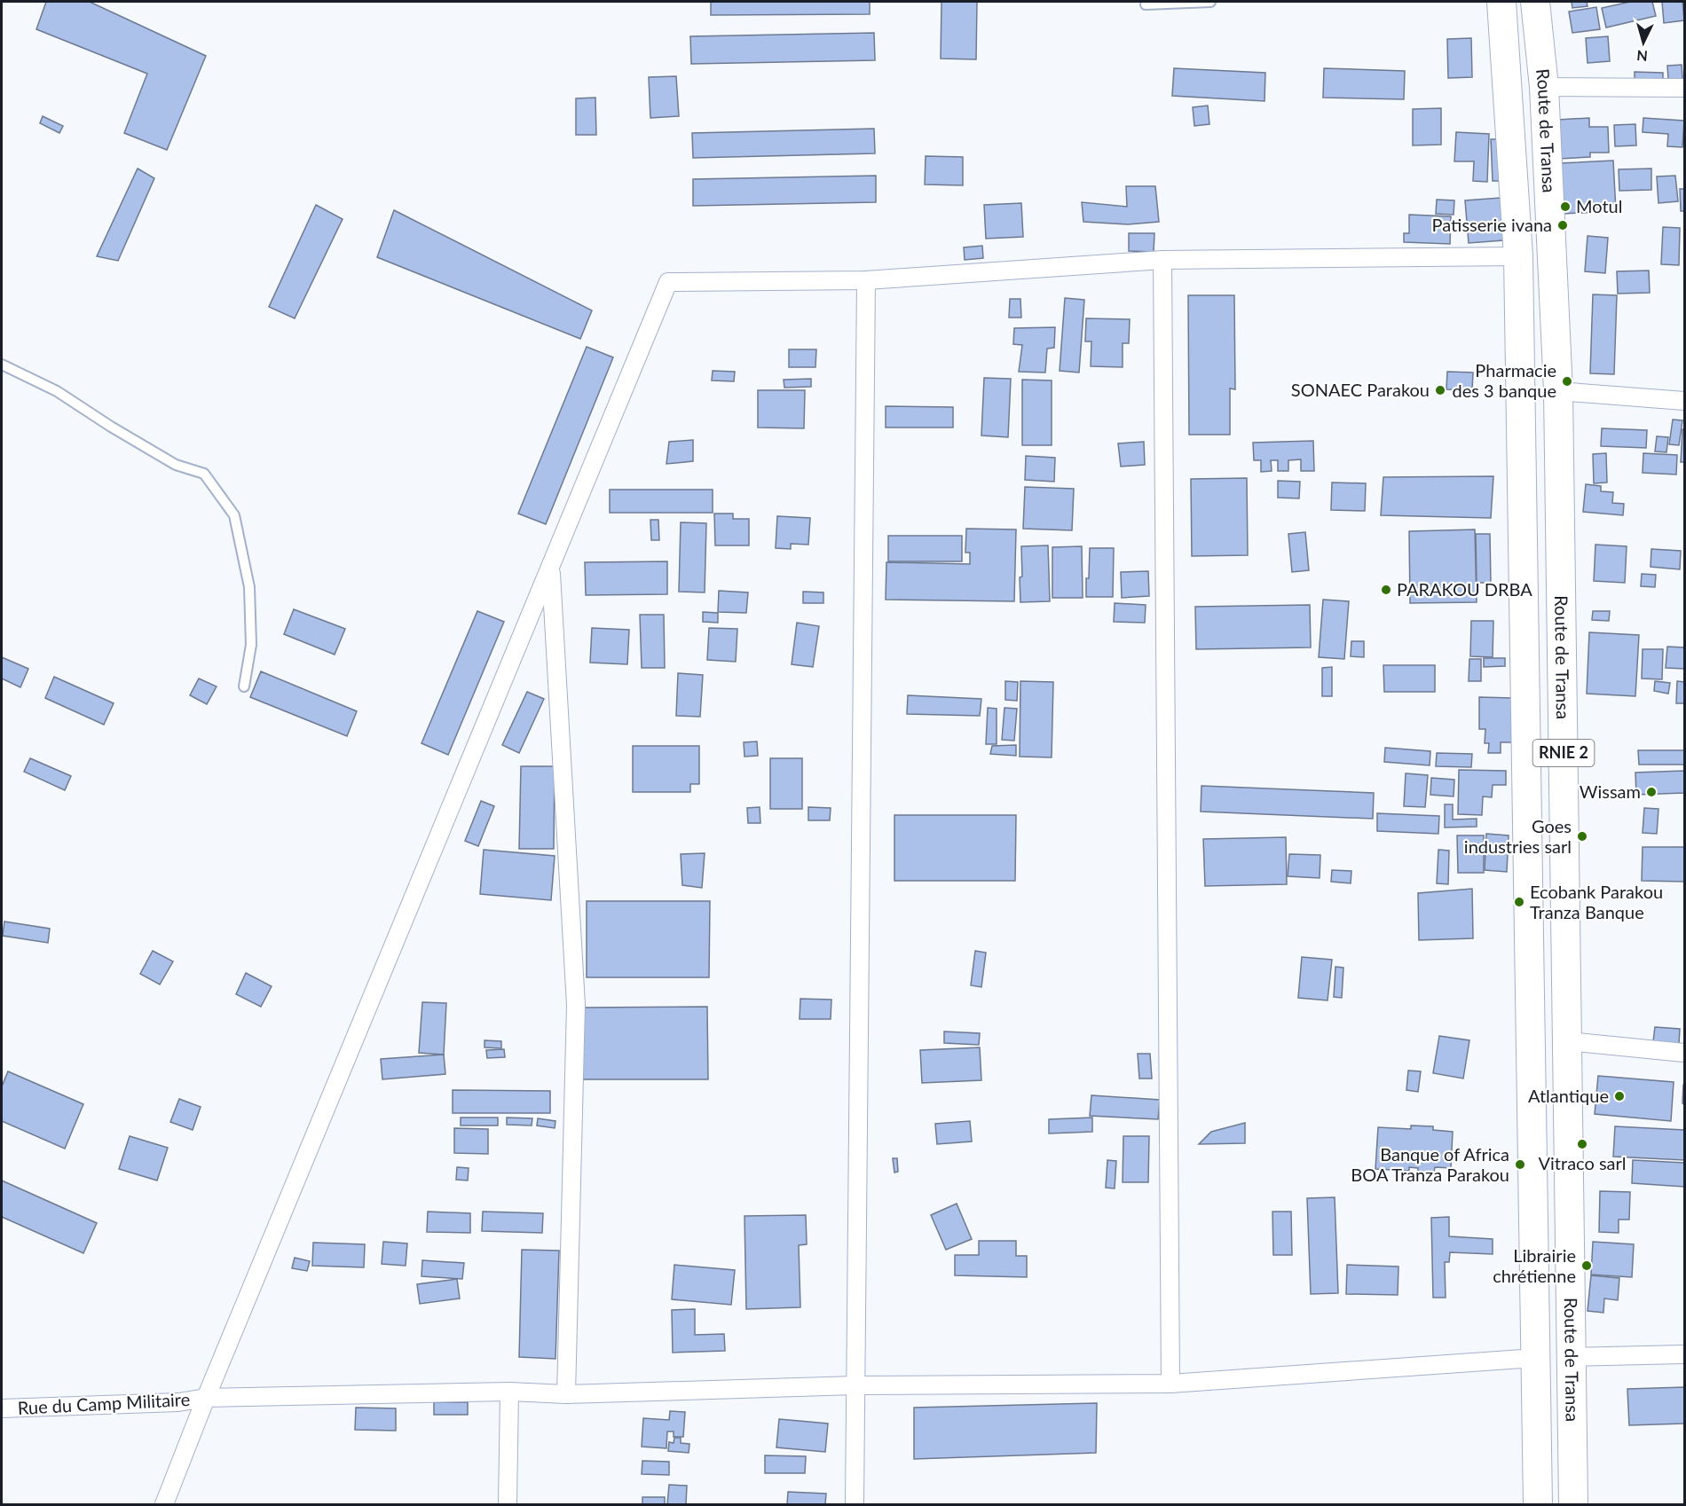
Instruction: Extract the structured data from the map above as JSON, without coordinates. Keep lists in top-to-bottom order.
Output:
{
  "streets": {
    "main road": ["Route de Transa", "RNIE 2"],
    "street": ["Rue du Camp Militaire"]
  },
  "crossings": [
    ["Route de Transa", "Rue du Camp Militaire"]
  ],
  "places": [
    "Motul",
    "Patisserie ivana",
    "Pharmacie des 3 banque",
    "SONAEC Parakou",
    "PARAKOU DRBA",
    "Wissam",
    "Goes industries sarl",
    "Ecobank Parakou Tranza Banque",
    "Atlantique",
    "Vitraco sarl",
    "Banque of Africa BOA Tranza Parakou",
    "Librairie chrétienne"
  ],
  "north": "bottom"
}
